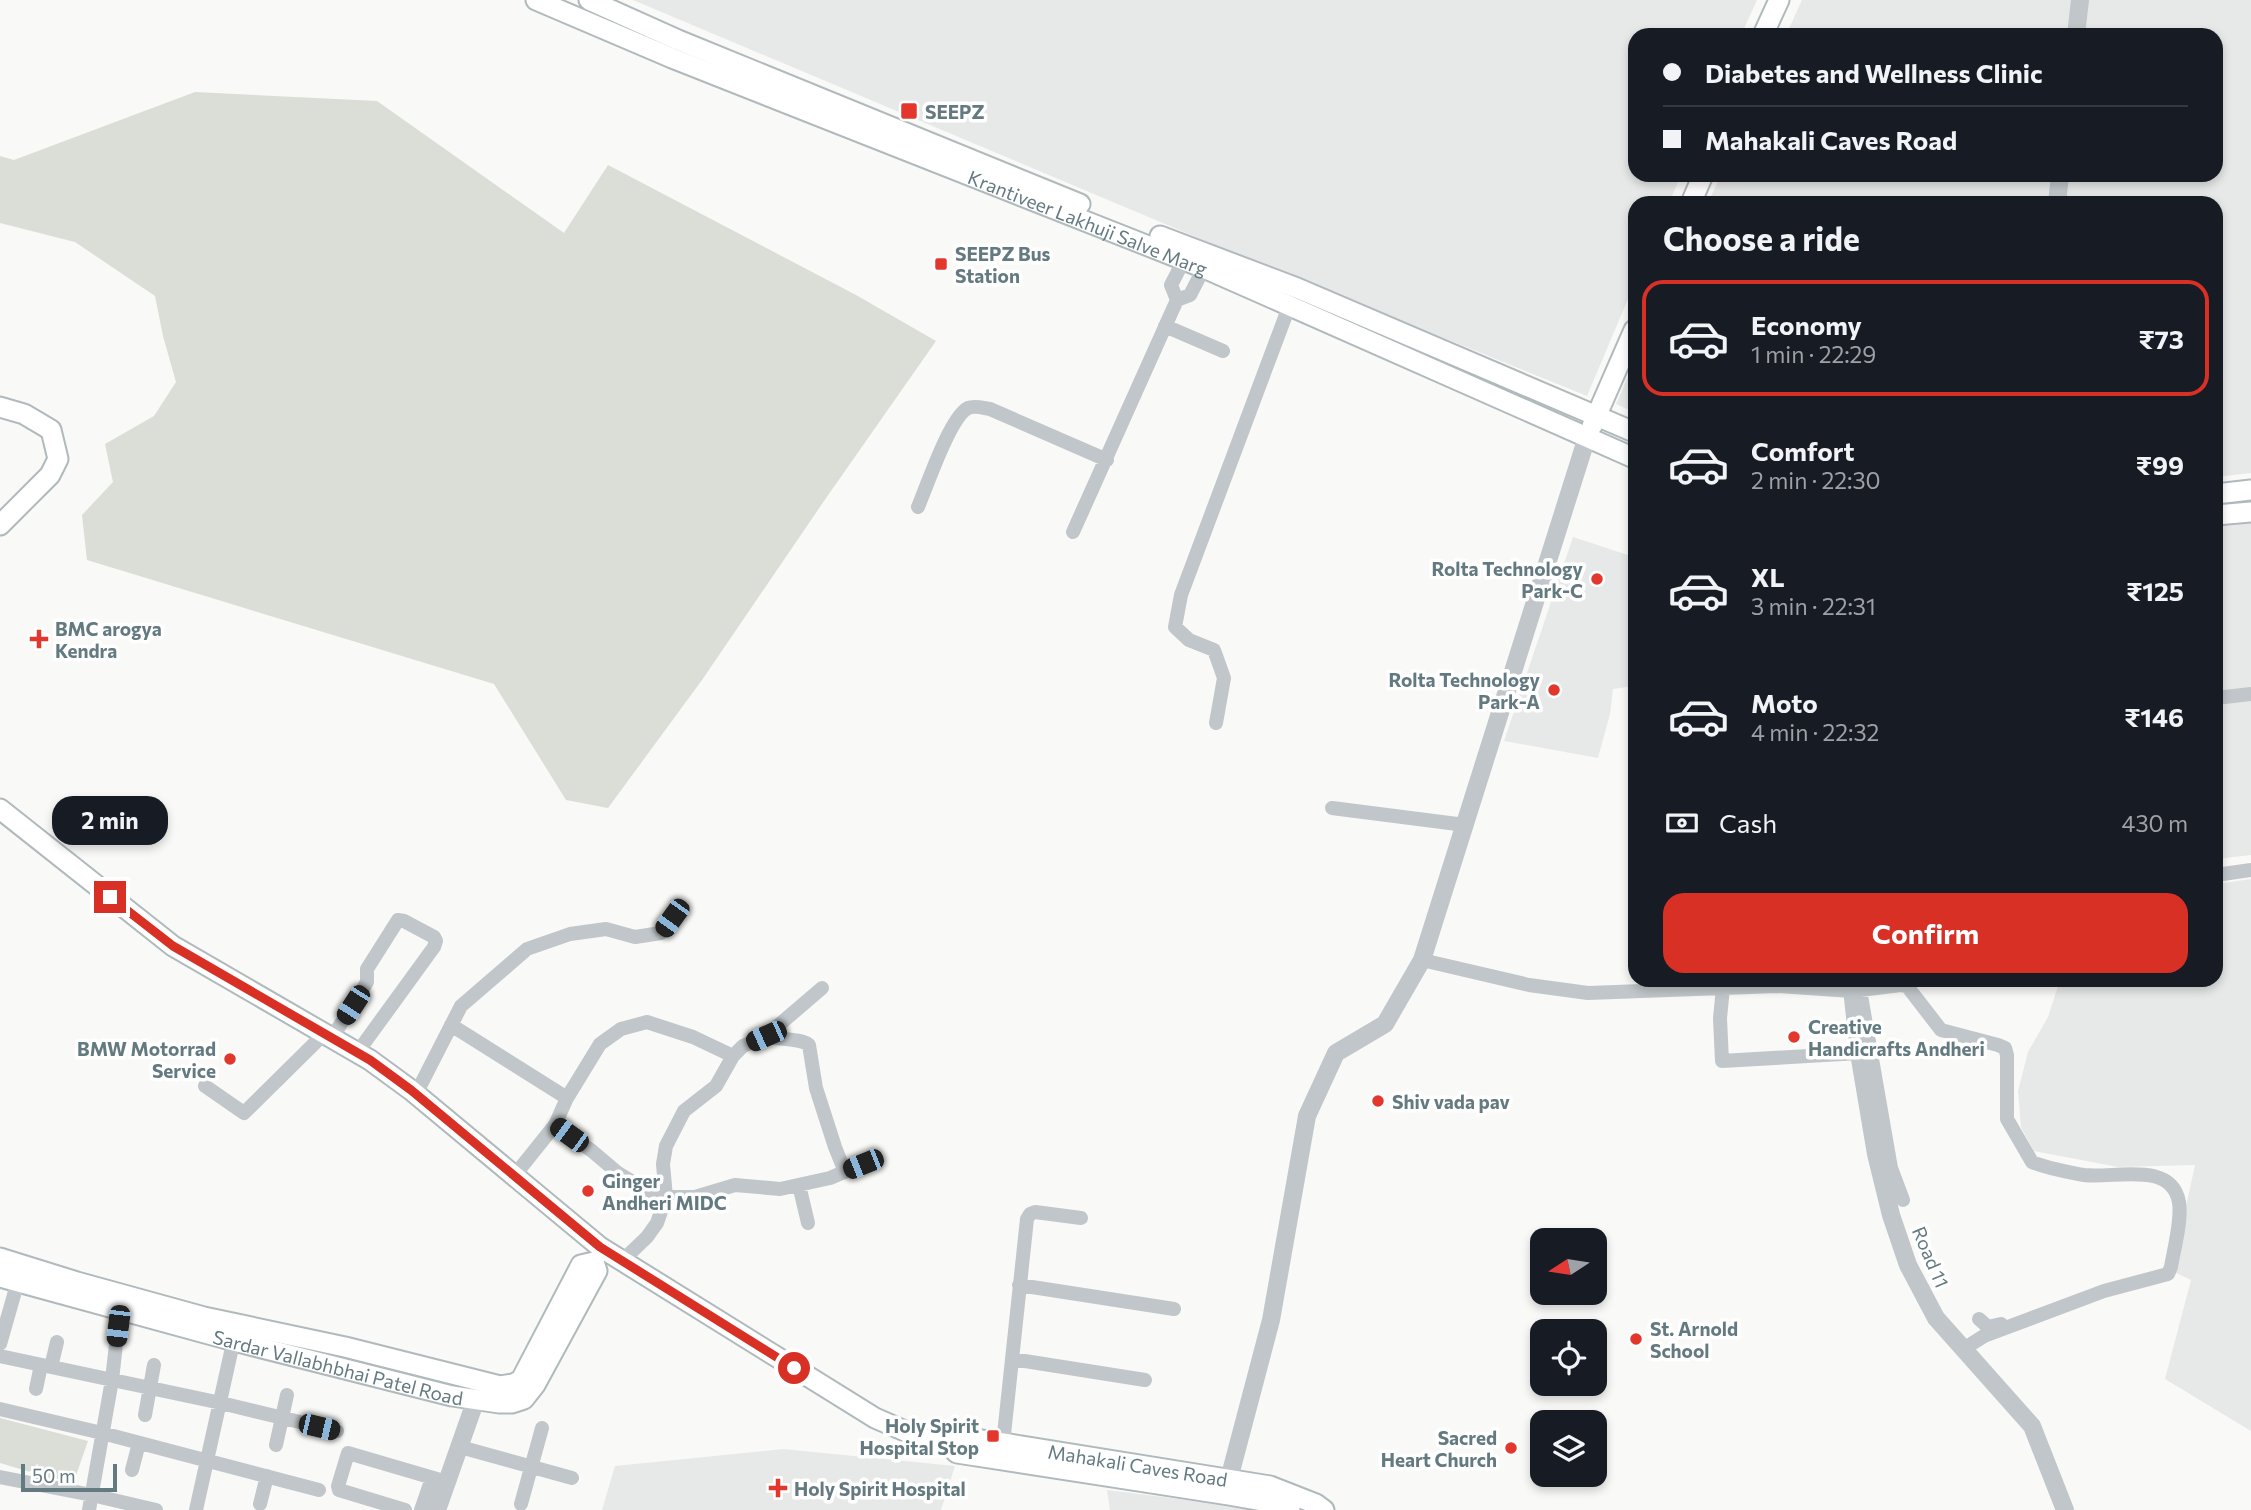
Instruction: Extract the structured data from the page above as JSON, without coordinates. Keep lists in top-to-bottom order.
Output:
{
  "streets": {
    "main road": ["Krantiveer Lakhuji Salve Marg", "Sardar Vallabhbhai Patel Road", "Mahakali Caves Road"],
    "street": ["Road 11"]
  },
  "crossings": [
    ["Sardar Vallabhbhai Patel Road", "Mahakali Caves Road"]
  ],
  "places": {
    "transit": ["SEEPZ", "SEEPZ Bus Station", "Holy Spirit Hospital Stop"],
    "other": [
      "Rolta Technology Park-C",
      "Rolta Technology Park-A",
      "Creative Handicrafts Andheri",
      "BMW Motorrad Service",
      "Shiv vada pav",
      "Ginger Andheri MIDC",
      "St. Arnold School",
      "Sacred Heart Church"
    ],
    "health": ["BMC arogya Kendra", "Holy Spirit Hospital"]
  },
  "scale_bar": "50 m",
  "north": "left",
  "page": {
    "banner": ["Diabetes and Wellness Clinic", "Mahakali Caves Road"],
    "heading": "Choose a ride",
    "list": [
      {
        "name": "Economy",
        "note": "1 min · 22:29",
        "value": "₹73"
      },
      {
        "name": "Comfort",
        "note": "2 min · 22:30",
        "value": "₹99"
      },
      {
        "name": "XL",
        "note": "3 min · 22:31",
        "value": "₹125"
      },
      {
        "name": "Moto",
        "note": "4 min · 22:32",
        "value": "₹146"
      }
    ],
    "pay": ["Cash", "430 m"],
    "bubble": "2 min",
    "buttons": "Confirm",
    "scale": "50 m"
  }
}
